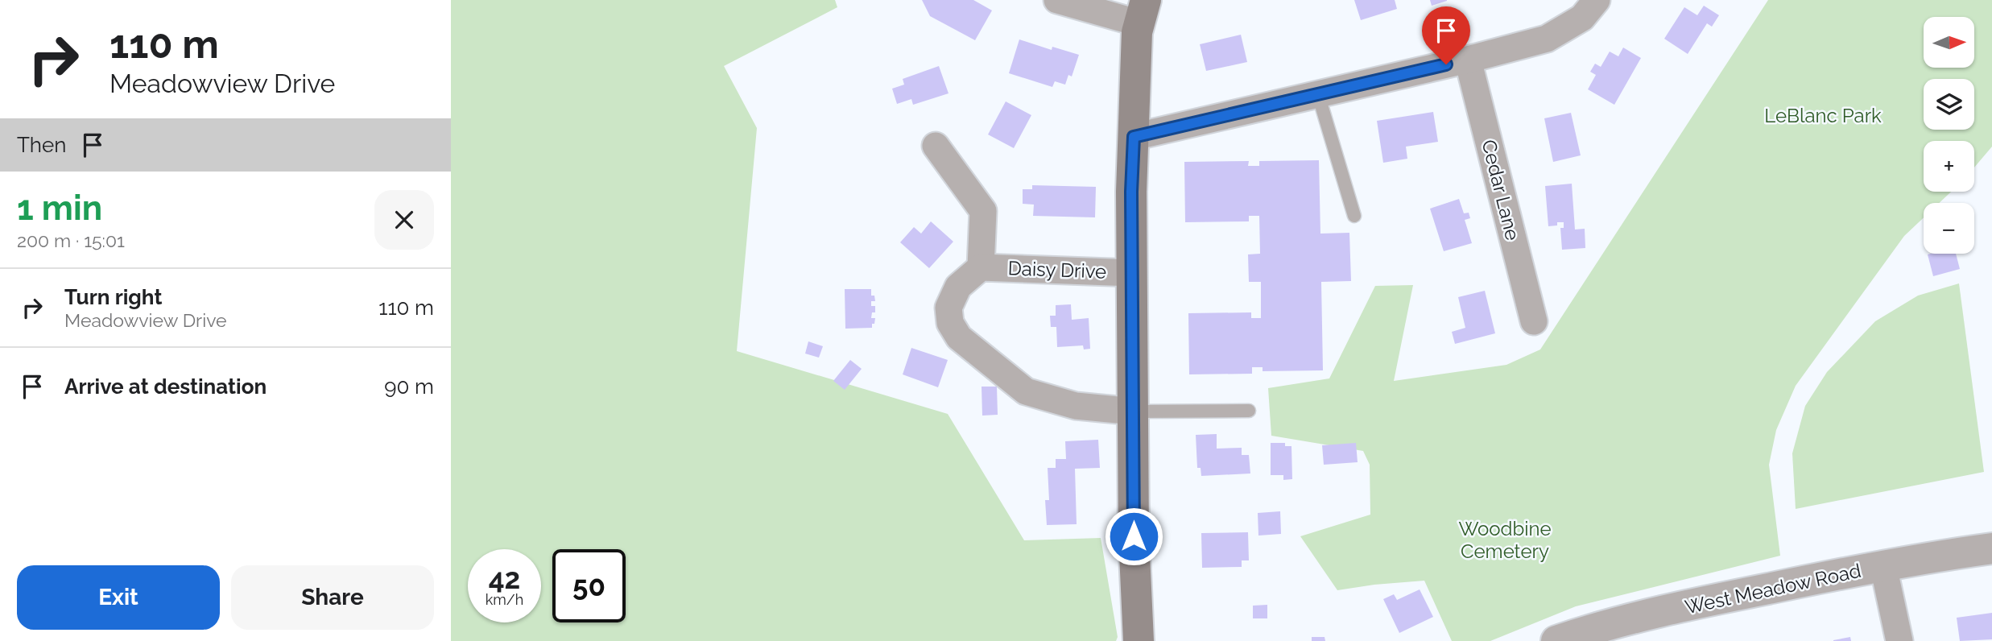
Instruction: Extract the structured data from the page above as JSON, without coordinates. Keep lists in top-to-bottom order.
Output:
{
  "streets": {
    "street": ["Cedar Lane", "Daisy Drive", "West Meadow Road"]
  },
  "parks": ["LeBlanc Park", "Woodbine Cemetery"],
  "north": "right",
  "page": {
    "turn": ["110 m", "Meadowview Drive"],
    "map_buttons": ["+", "−"],
    "then": "Then",
    "heading": ["1 min", "200 m · 15:01"],
    "list": [
      {
        "name": "Turn right",
        "note": "Meadowview Drive",
        "value": "110 m"
      },
      {
        "name": "Arrive at destination",
        "value": "90 m"
      }
    ],
    "speed": "42 km/h",
    "limit": "50",
    "buttons": ["Exit", "Share"]
  }
}
